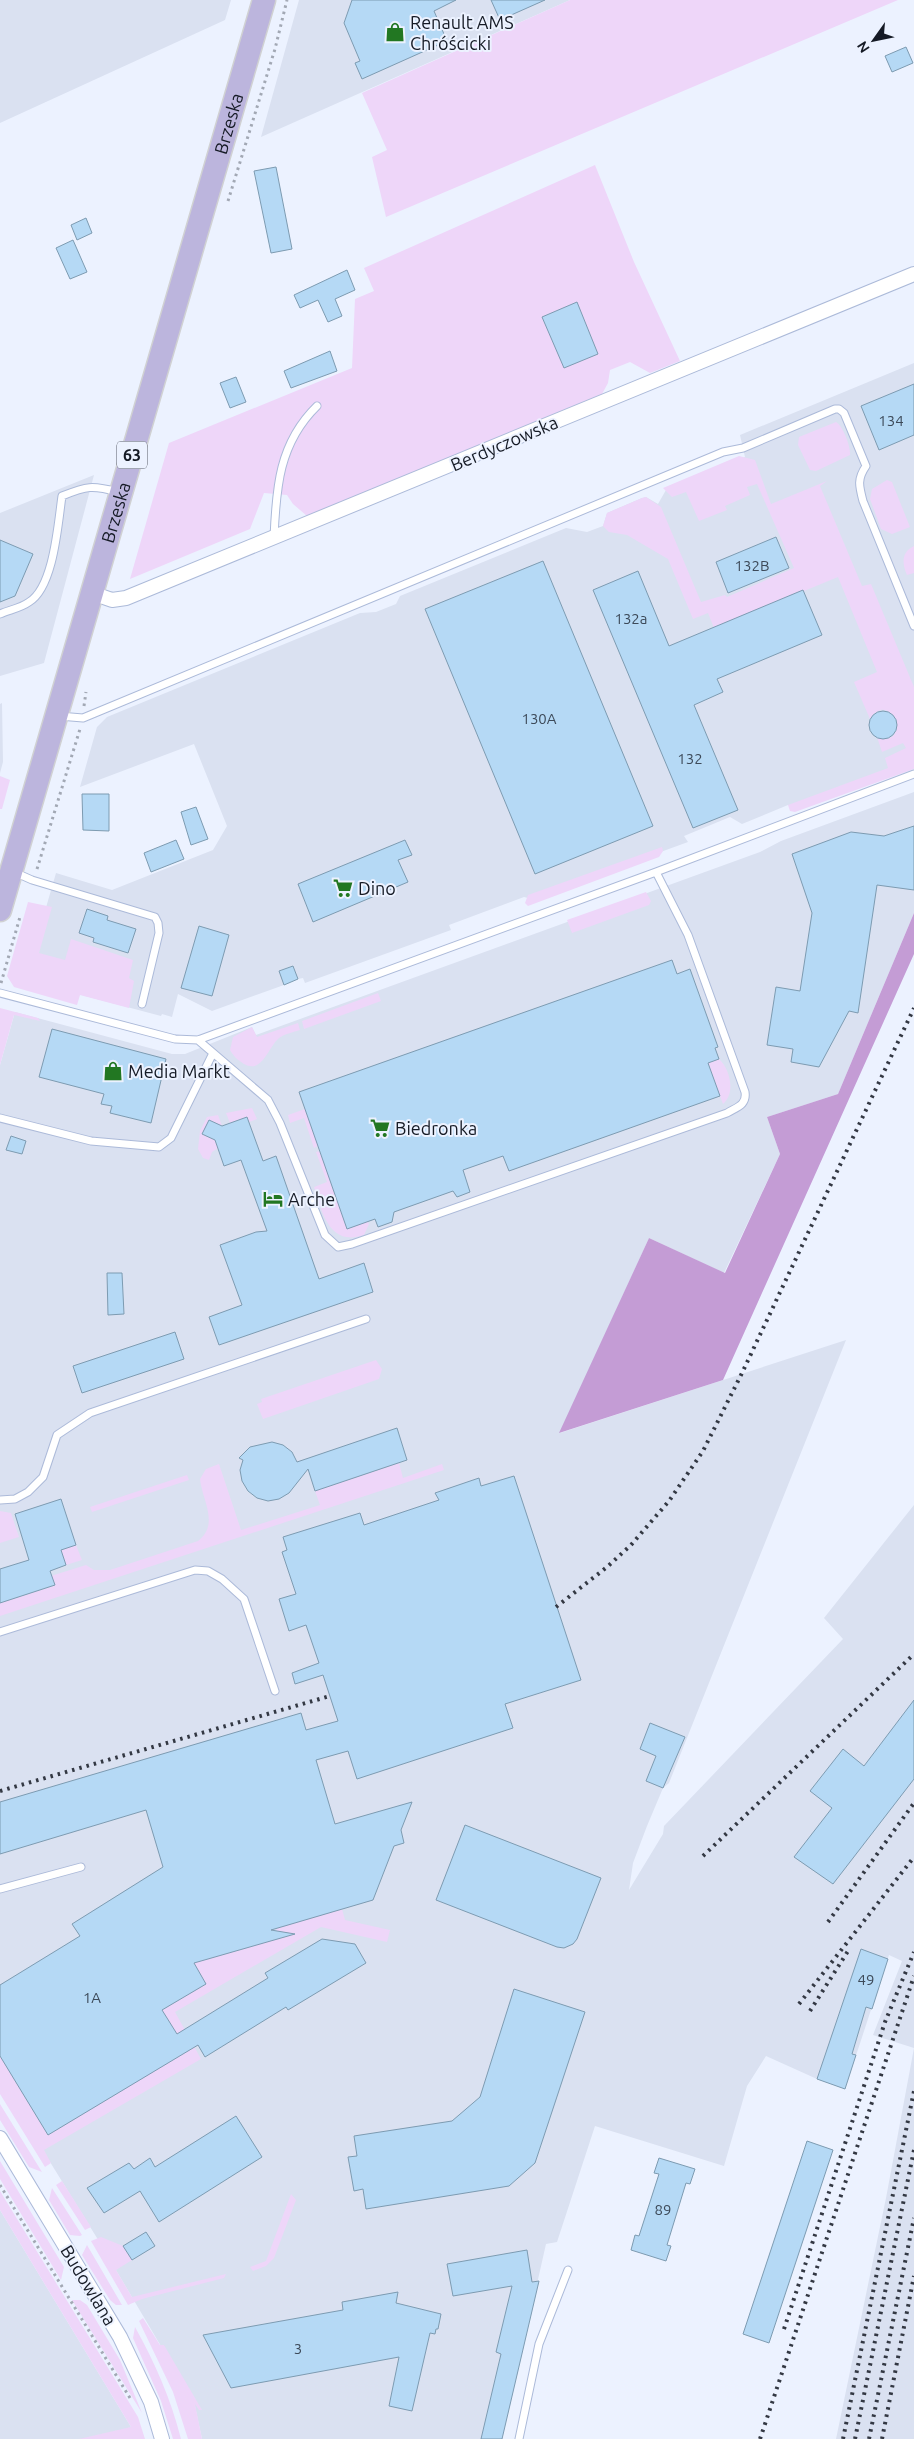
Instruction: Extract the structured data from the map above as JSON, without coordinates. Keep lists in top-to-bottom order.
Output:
{
  "streets": {
    "main road": ["Brzeska", "63"],
    "street": ["Berdyczowska", "Budowlana"]
  },
  "crossings": [
    ["Brzeska", "Berdyczowska"]
  ],
  "places": {
    "shop": ["Renault AMS Chróścicki", "Media Markt"],
    "supermarket": ["Dino", "Biedronka"],
    "hotel": ["Arche"]
  },
  "house_numbers": [
    "134",
    "132B",
    "132a",
    "130A",
    "132",
    "49",
    "1A",
    "89",
    "3"
  ],
  "north": "bottom left"
}
